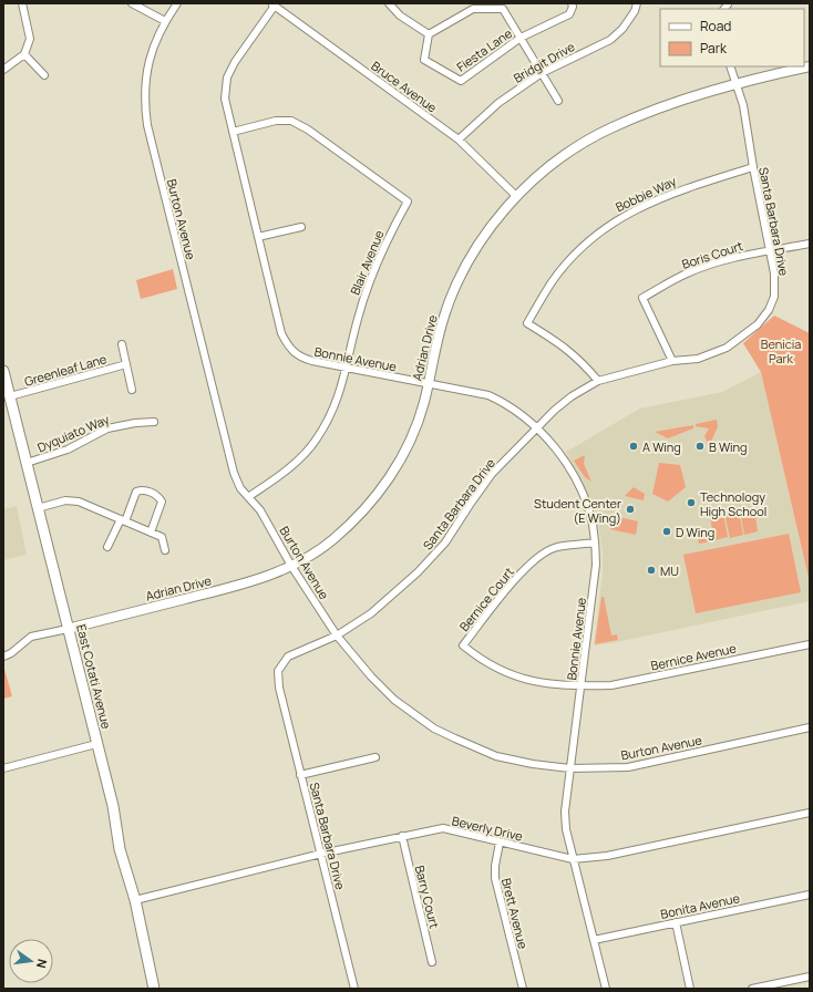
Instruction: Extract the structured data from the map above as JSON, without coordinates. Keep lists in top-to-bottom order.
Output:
{
  "streets": {
    "main road": ["East Cotati Avenue"],
    "street": [
      "Fiesta Lane",
      "Bridgit Drive",
      "Bruce Avenue",
      "Bobbie Way",
      "Burton Avenue",
      "Santa Barbara Drive",
      "Boris Court",
      "Blair Avenue",
      "Adrian Drive",
      "Bonnie Avenue",
      "Greenleaf Lane",
      "Dyquiato Way",
      "Bernice Court",
      "Bernice Avenue",
      "Beverly Drive",
      "Barry Court",
      "Bonita Avenue",
      "Brett Avenue"
    ]
  },
  "crossings": [
    ["Bridgit Drive", "Bruce Avenue"],
    ["Bruce Avenue", "Adrian Drive"],
    ["Bruce Avenue", "Bonnie Avenue"],
    ["Bobbie Way", "Santa Barbara Drive"],
    ["Burton Avenue", "Santa Barbara Drive"],
    ["Burton Avenue", "Blair Avenue"],
    ["Burton Avenue", "Adrian Drive"],
    ["Burton Avenue", "Bonnie Avenue"],
    ["Santa Barbara Drive", "Boris Court"],
    ["Santa Barbara Drive", "Adrian Drive"],
    ["Santa Barbara Drive", "Bonnie Avenue"],
    ["Santa Barbara Drive", "Beverly Drive"],
    ["Blair Avenue", "Bonnie Avenue"],
    ["Adrian Drive", "Bonnie Avenue"],
    ["Adrian Drive", "East Cotati Avenue"],
    ["Bonnie Avenue", "Bernice Court"],
    ["Bonnie Avenue", "Bernice Avenue"],
    ["Bonnie Avenue", "Beverly Drive"],
    ["Bonnie Avenue", "Bonita Avenue"],
    ["Greenleaf Lane", "East Cotati Avenue"],
    ["Dyquiato Way", "East Cotati Avenue"],
    ["Bernice Court", "Bernice Avenue"],
    ["East Cotati Avenue", "Beverly Drive"],
    ["Beverly Drive", "Barry Court"],
    ["Beverly Drive", "Brett Avenue"]
  ],
  "parks": ["Benicia Park"],
  "places": [
    "A Wing",
    "B Wing",
    "Technology High School",
    "Student Center (E Wing)",
    "D Wing",
    "MU"
  ],
  "legend": ["Road", "Park"],
  "north": "right"
}
